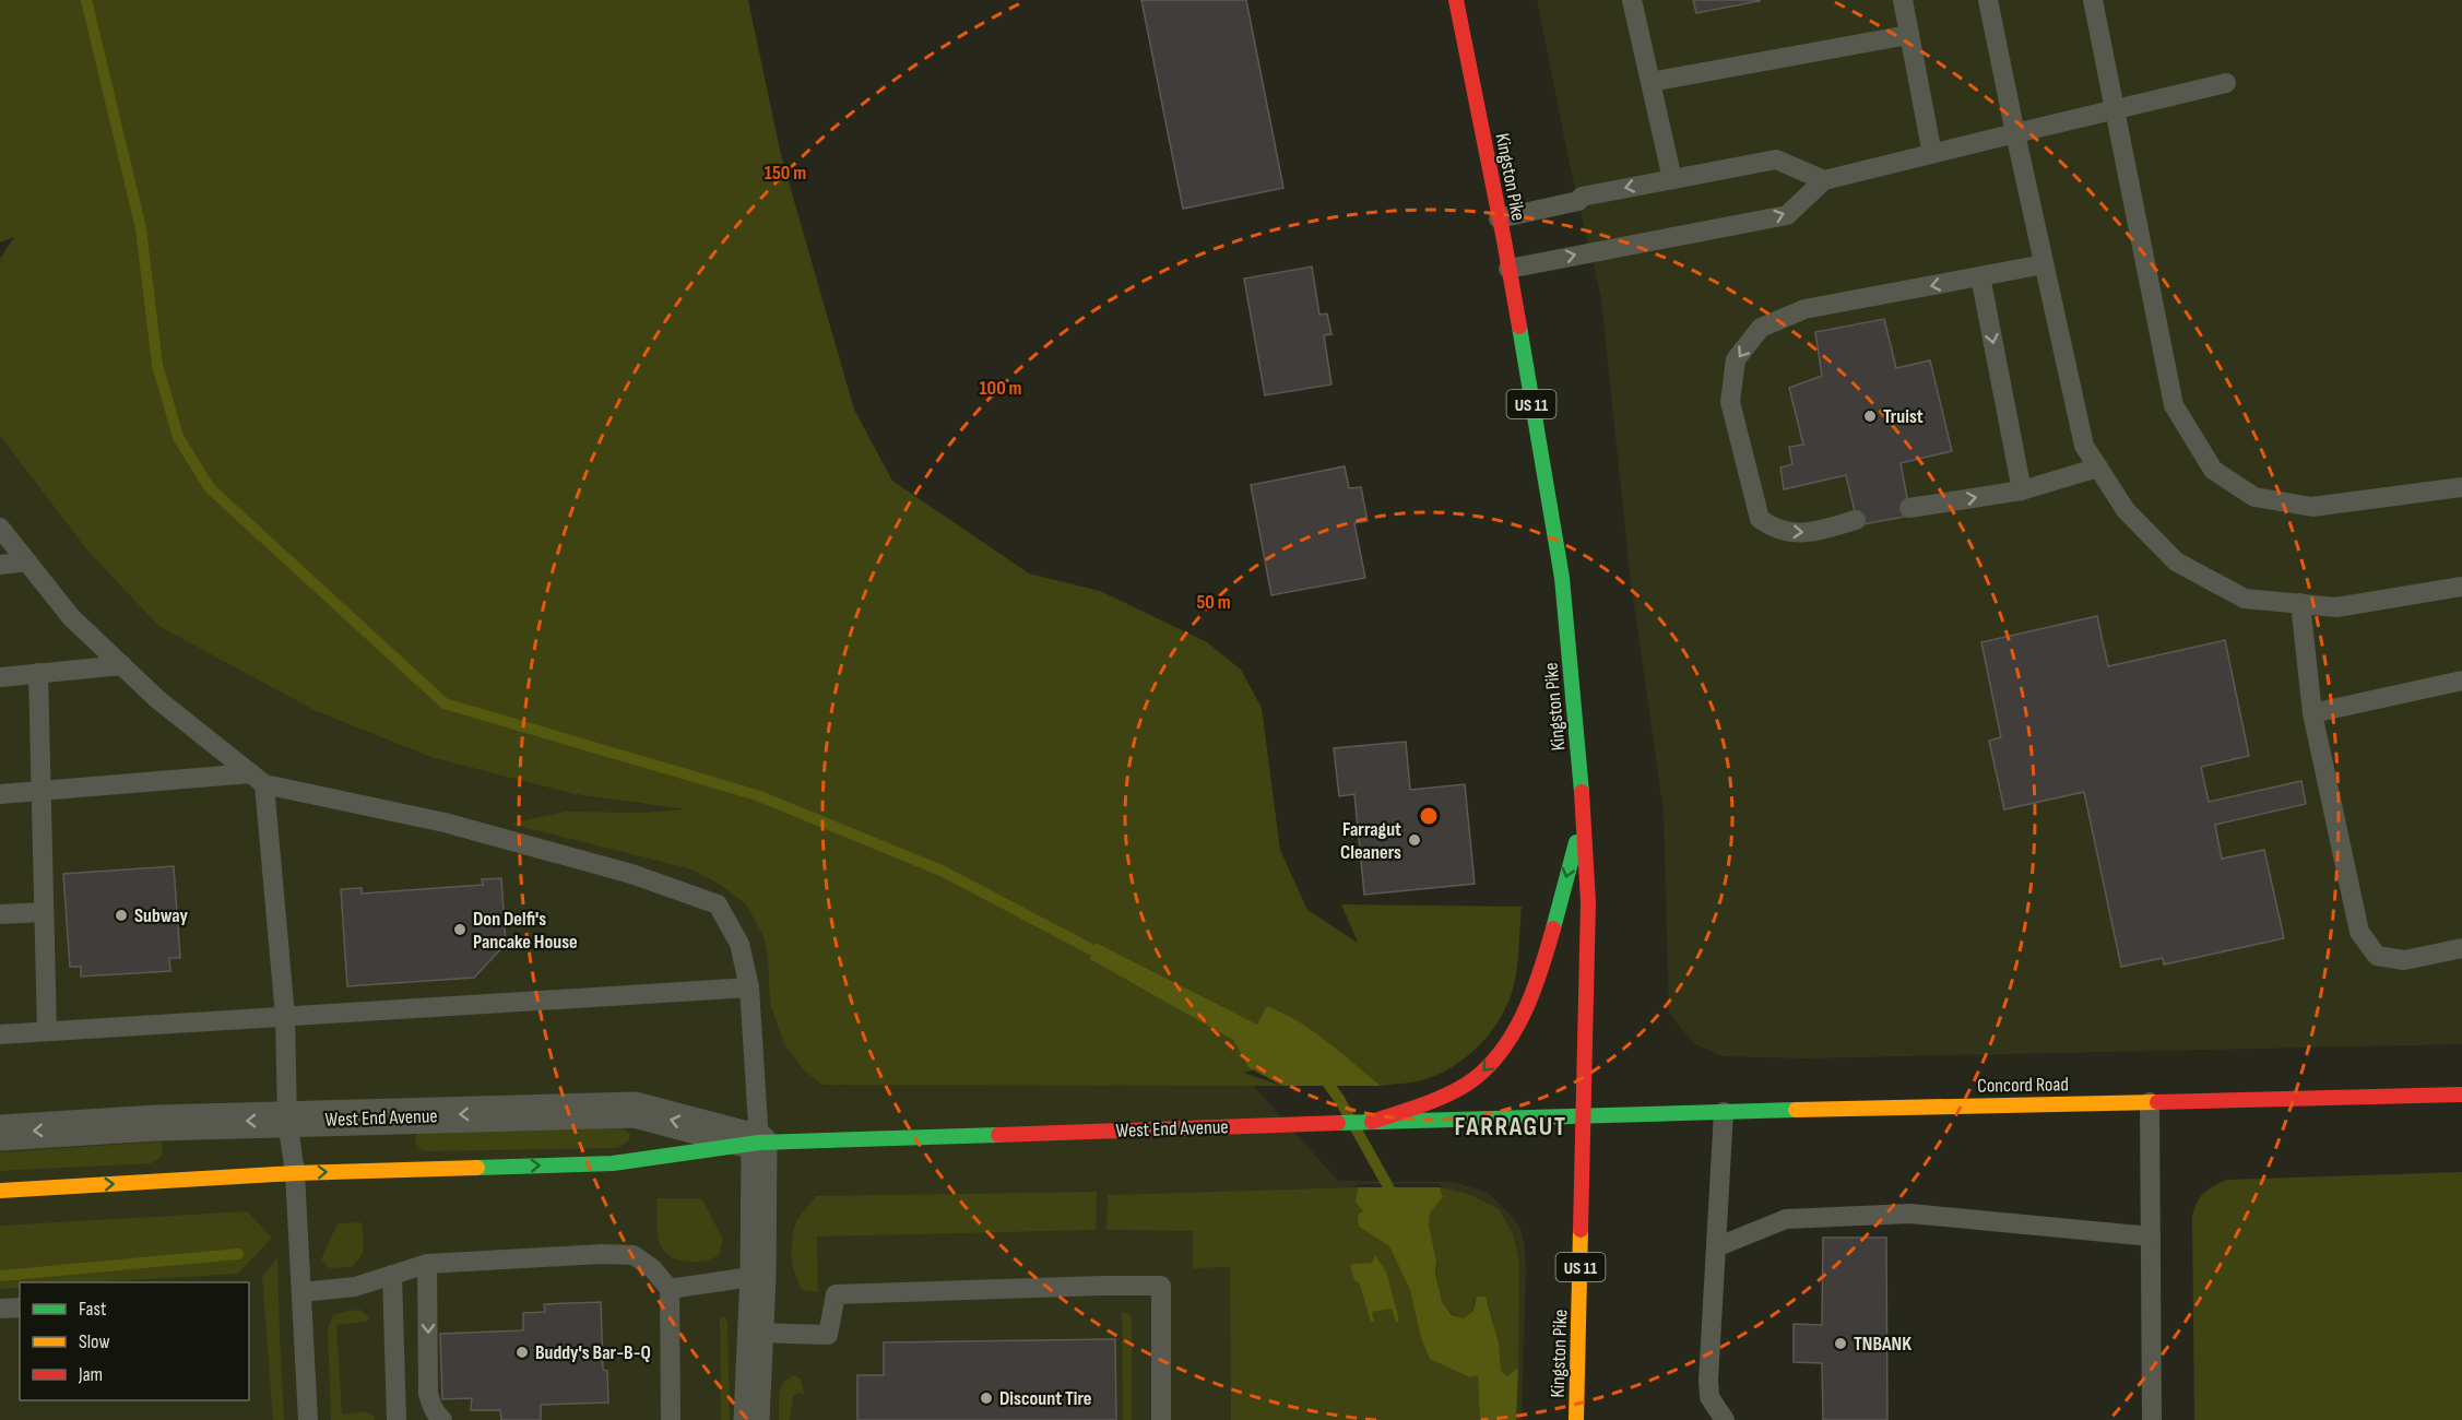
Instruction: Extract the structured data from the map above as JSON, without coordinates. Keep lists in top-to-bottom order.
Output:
{
  "streets": {
    "street": [
      "Kingston Pike",
      "US 11",
      "Concord Road",
      "West End Avenue"
    ]
  },
  "crossings": [
    ["Kingston Pike", "Concord Road"]
  ],
  "districts": ["FARRAGUT"],
  "places": [
    "Truist",
    "Farragut Cleaners",
    "Subway",
    "Don Delfi's Pancake House",
    "TNBANK",
    "Buddy's Bar-B-Q",
    "Discount Tire"
  ],
  "legend": ["Fast", "Slow", "Jam"],
  "rings": ["150 m", "100 m", "50 m"]
}
